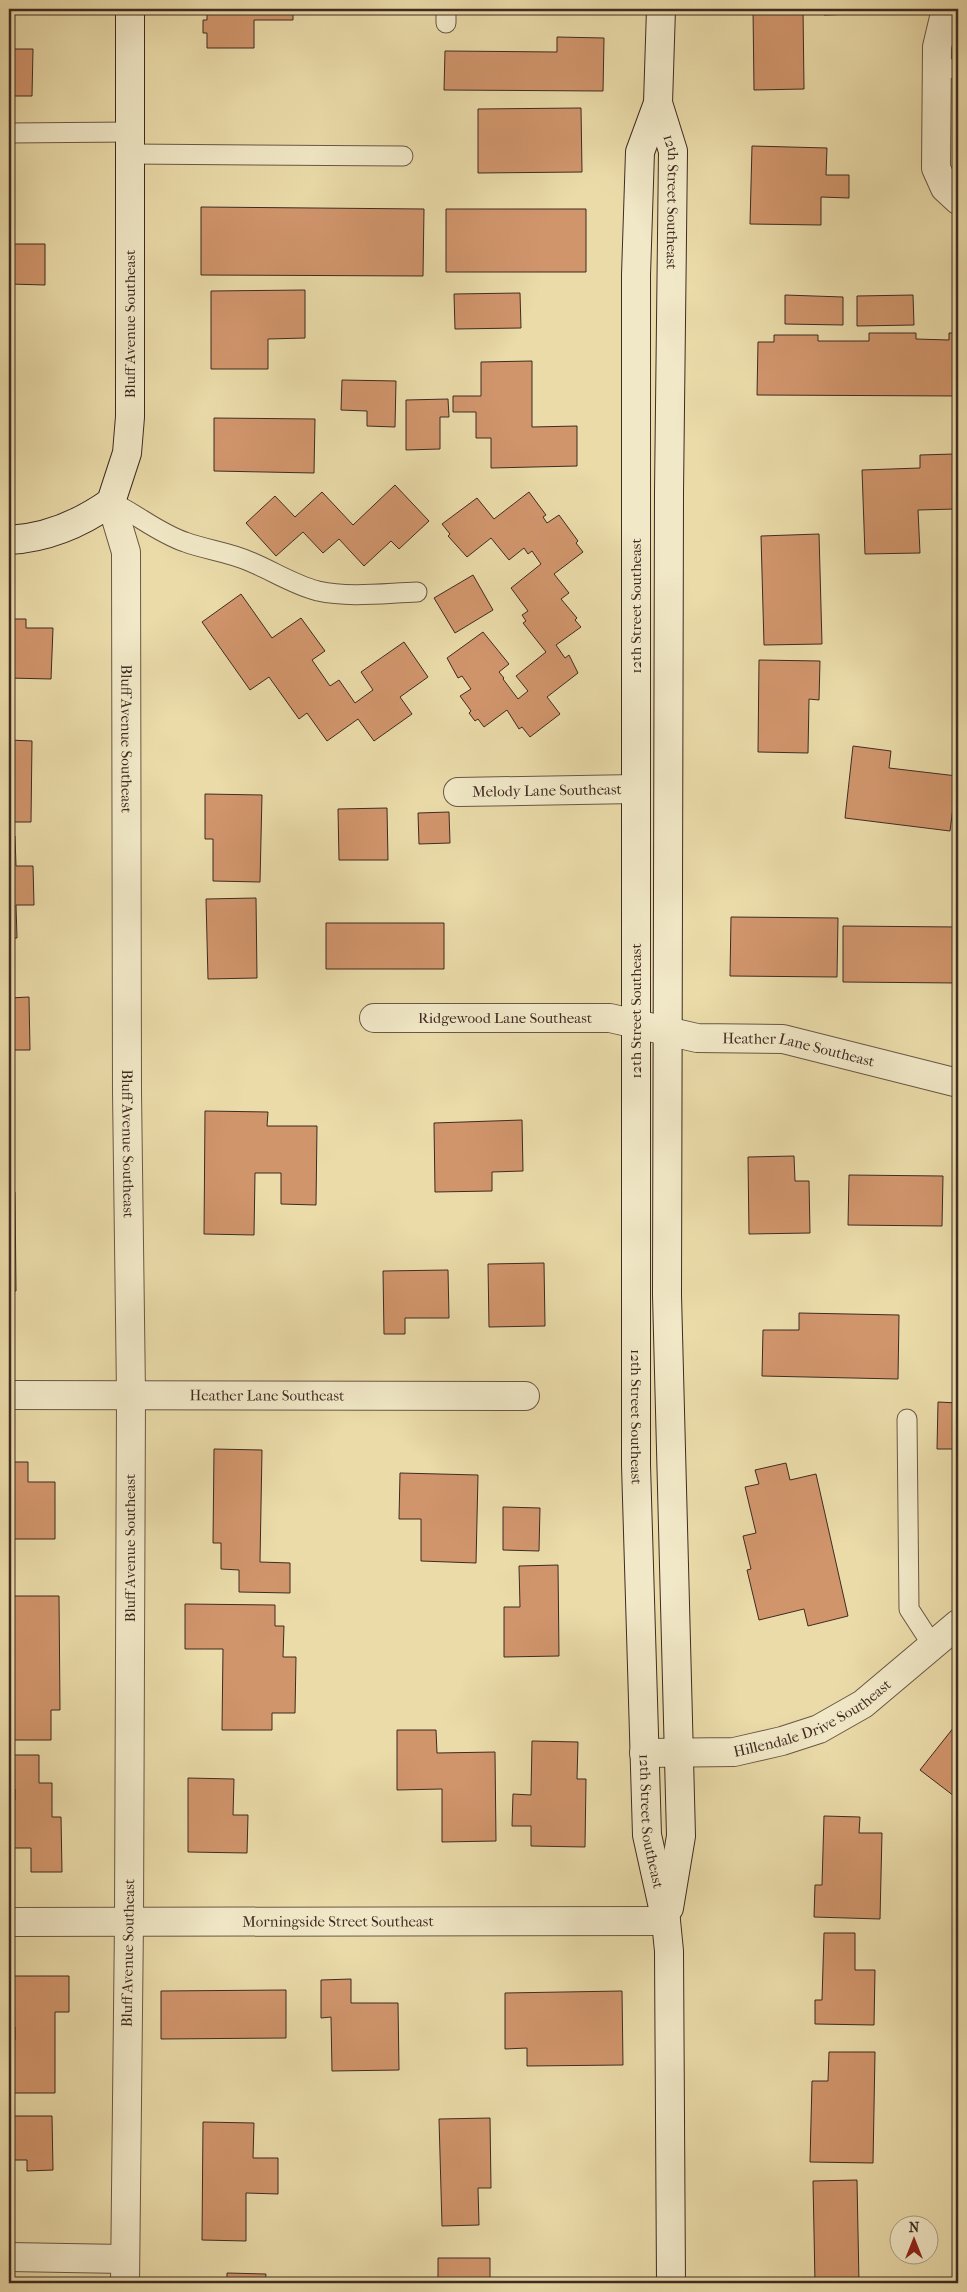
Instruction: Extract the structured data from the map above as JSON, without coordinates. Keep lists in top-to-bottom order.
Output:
{
  "streets": {
    "street": [
      "12th Street Southeast",
      "Bluff Avenue Southeast",
      "Melody Lane Southeast",
      "Ridgewood Lane Southeast",
      "Heather Lane Southeast",
      "Hillendale Drive Southeast",
      "Morningside Street Southeast"
    ]
  },
  "crossings": [
    ["12th Street Southeast", "Melody Lane Southeast"],
    ["12th Street Southeast", "Ridgewood Lane Southeast"],
    ["12th Street Southeast", "Heather Lane Southeast"],
    ["12th Street Southeast", "Hillendale Drive Southeast"],
    ["12th Street Southeast", "Morningside Street Southeast"],
    ["Bluff Avenue Southeast", "Heather Lane Southeast"],
    ["Bluff Avenue Southeast", "Morningside Street Southeast"],
    ["Ridgewood Lane Southeast", "Heather Lane Southeast"]
  ],
  "north": "top"
}
